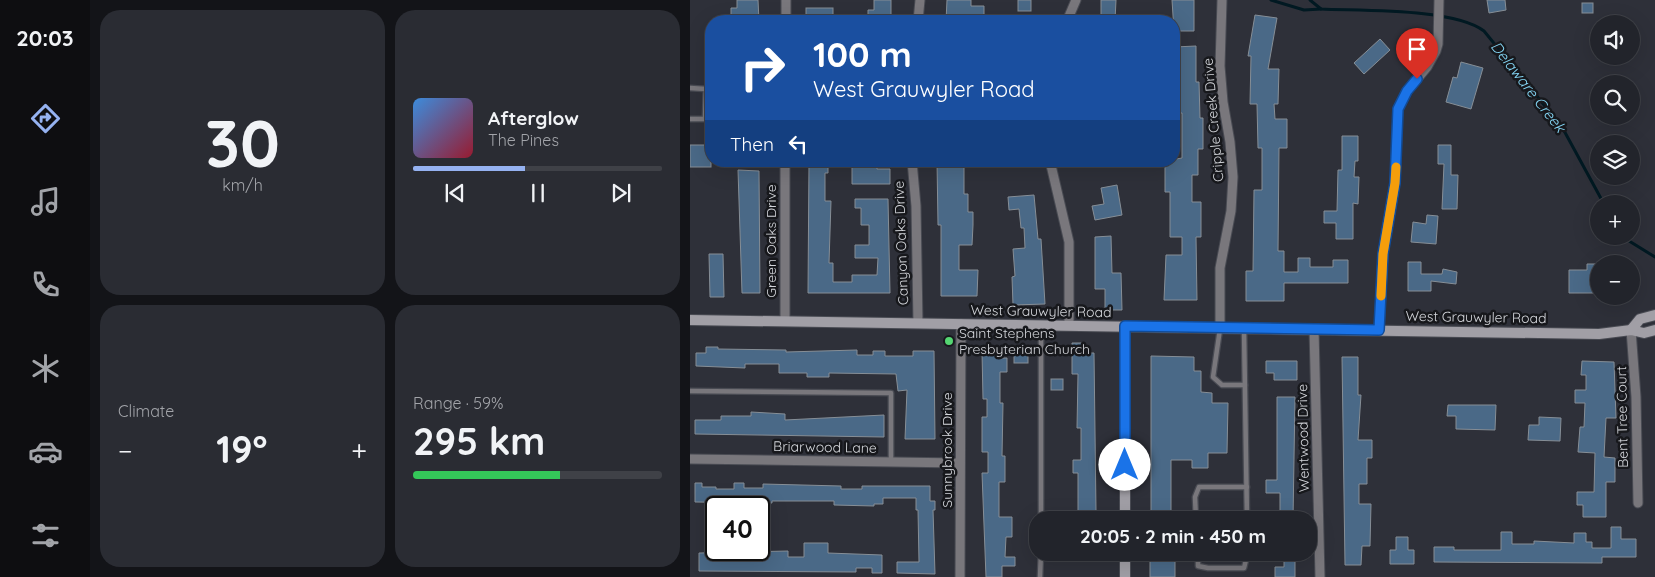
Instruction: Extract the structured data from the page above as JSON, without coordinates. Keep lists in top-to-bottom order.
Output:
{
  "streets": {
    "main road": ["West Grauwyler Road"],
    "street": [
      "Cripple Creek Drive",
      "Green Oaks Drive",
      "Canyon Oaks Drive",
      "Bent Tree Court",
      "Wentwood Drive",
      "Briarwood Lane",
      "Sunnybrook Drive"
    ]
  },
  "crossings": [
    ["Cripple Creek Drive", "West Grauwyler Road"],
    ["Green Oaks Drive", "West Grauwyler Road"],
    ["Canyon Oaks Drive", "West Grauwyler Road"],
    ["West Grauwyler Road", "Bent Tree Court"],
    ["West Grauwyler Road", "Wentwood Drive"],
    ["West Grauwyler Road", "Sunnybrook Drive"],
    ["Briarwood Lane", "Sunnybrook Drive"]
  ],
  "water": ["Delaware Creek"],
  "places": ["Saint Stephens Presbyterian Church"],
  "page": {
    "tabs": "20:03",
    "tile": [
      ["30", "km/h"],
      "Climate",
      ["Range · 59%", "295 km"]
    ],
    "map_buttons": ["+", "−"],
    "turn": ["100 m", "West Grauwyler Road"],
    "song": ["Afterglow", "The Pines"],
    "then": "Then",
    "heat": ["−", "19°", "+"],
    "limit": "40",
    "trip": "20:05 · 2 min · 450 m"
  }
}
